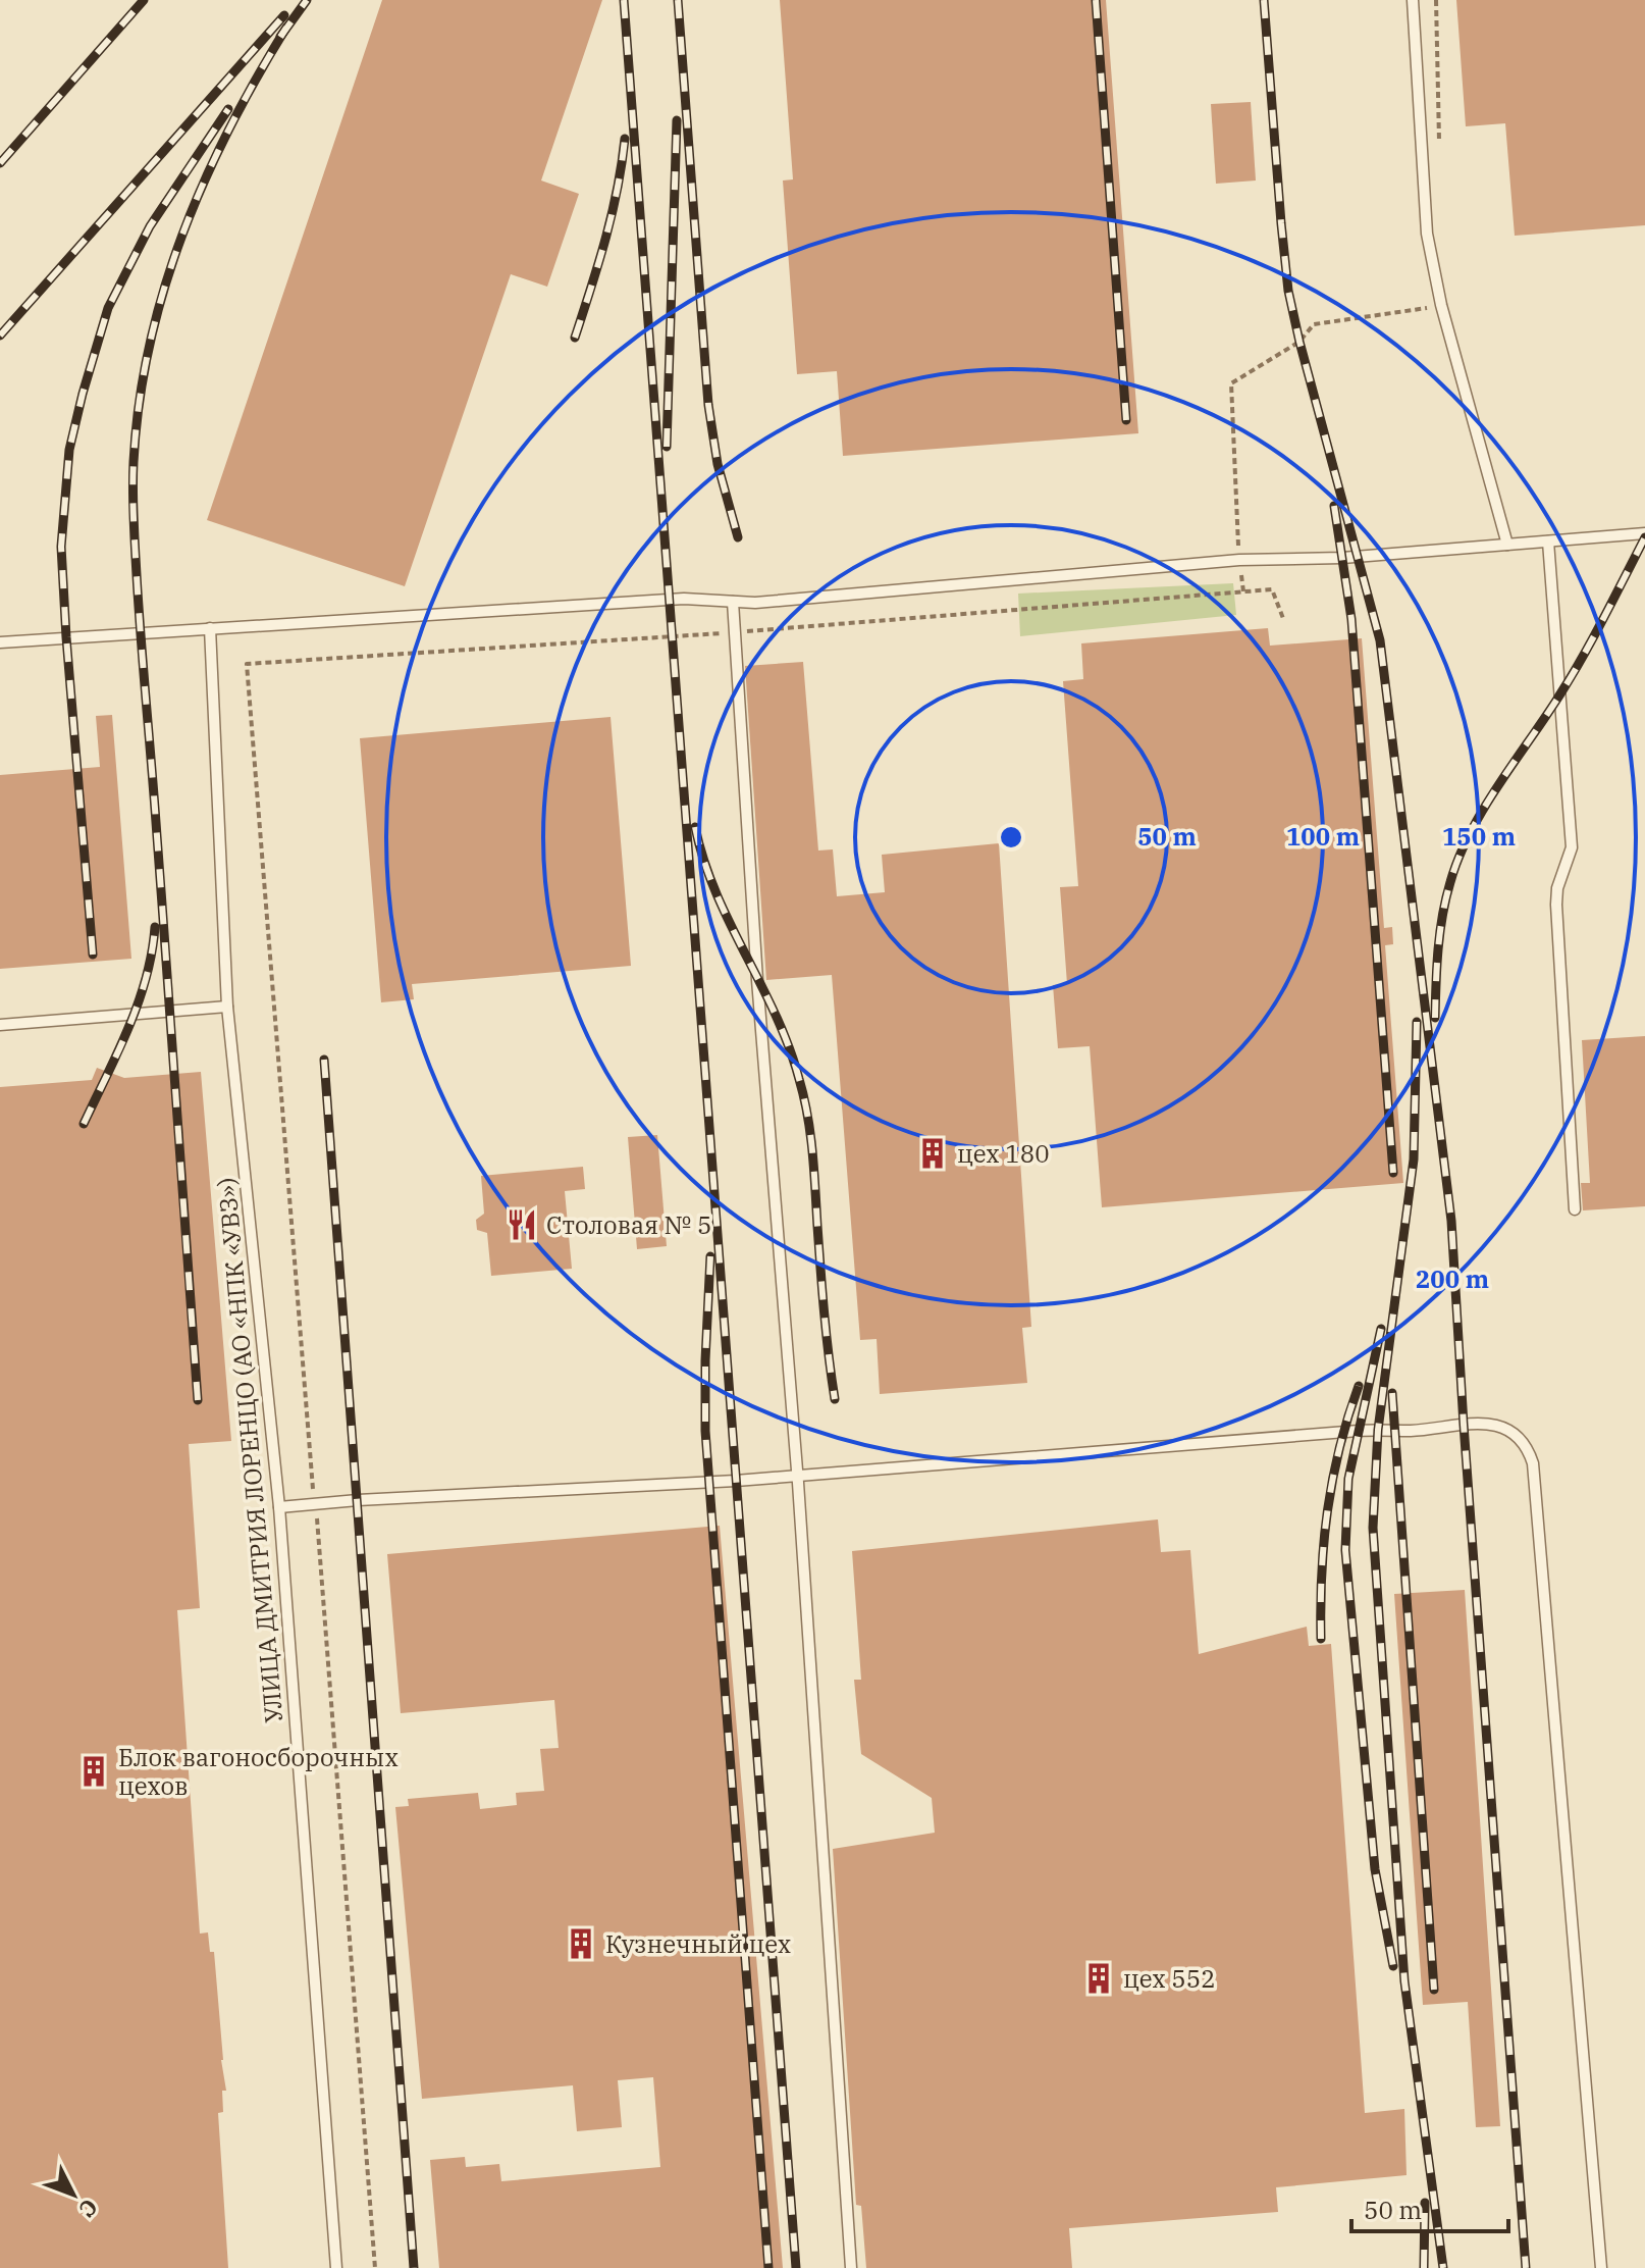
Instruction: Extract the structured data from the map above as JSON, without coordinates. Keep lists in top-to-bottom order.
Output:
{
  "streets": {
    "lane": ["УЛИЦА ДМИТРИЯ ЛОРЕНЦО (АО «НПК «УВЗ»)"]
  },
  "places": {
    "building": [
      "цех 180",
      "Блок вагоносборочных цехов",
      "Кузнечный цех",
      "цех 552"
    ],
    "restaurant": ["Столовая № 5"]
  },
  "scale_bar": "50 m",
  "north": "bottom right",
  "rings": [
    "50 m",
    "100 m",
    "150 m",
    "200 m"
  ]
}
